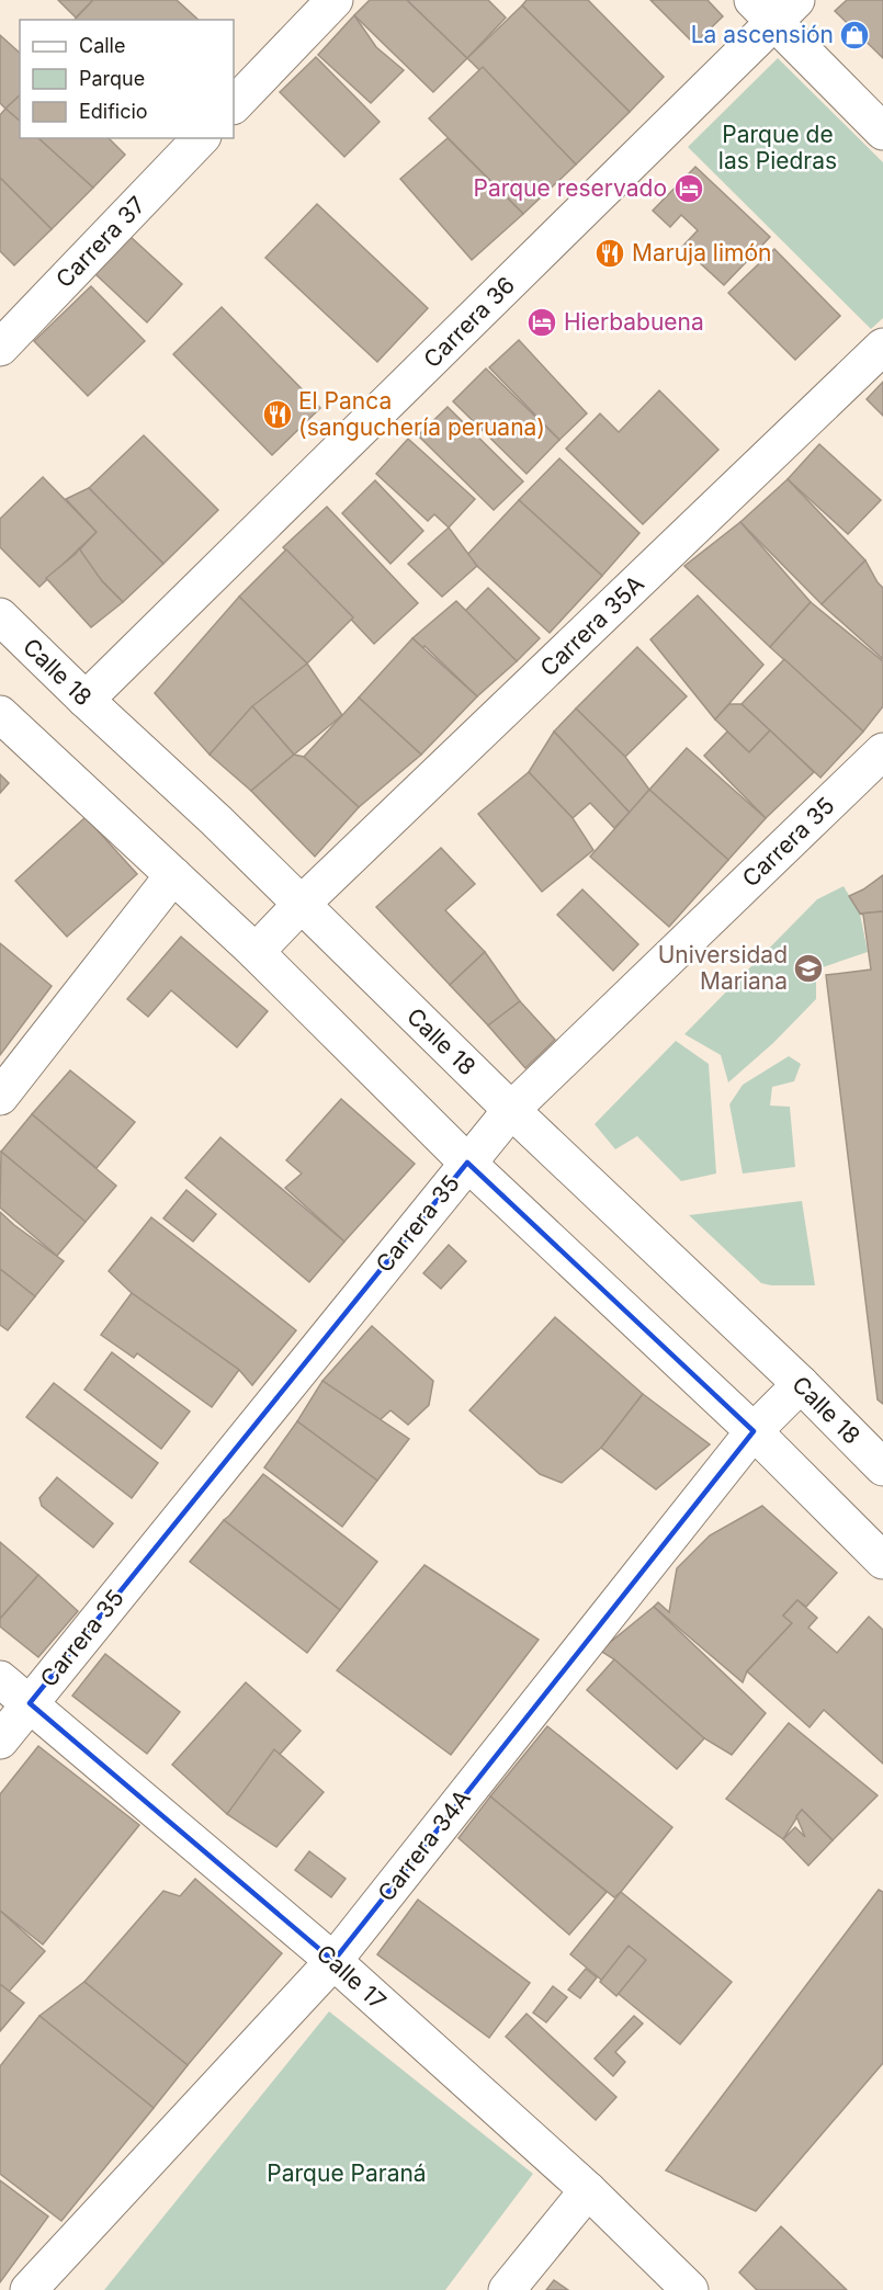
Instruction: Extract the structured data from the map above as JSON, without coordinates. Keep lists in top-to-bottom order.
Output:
{
  "streets": {
    "street": [
      "Carrera 37",
      "Carrera 36",
      "Carrera 35A",
      "Calle 18",
      "Carrera 35",
      "Carrera 34A",
      "Calle 17"
    ]
  },
  "crossings": [
    ["Carrera 36", "Calle 18"],
    ["Carrera 35A", "Calle 18"],
    ["Calle 18", "Carrera 35"],
    ["Calle 18", "Carrera 34A"],
    ["Carrera 35", "Calle 17"],
    ["Carrera 34A", "Calle 17"]
  ],
  "parks": ["Parque de las Piedras", "Parque Paraná"],
  "places": {
    "shop": ["La ascensión"],
    "hotel": ["Parque reservado", "Hierbabuena"],
    "restaurant": ["Maruja limón", "El Panca (sanguchería peruana)"],
    "school or university": ["Universidad Mariana"]
  },
  "legend": ["Calle", "Parque", "Edificio"]
}
